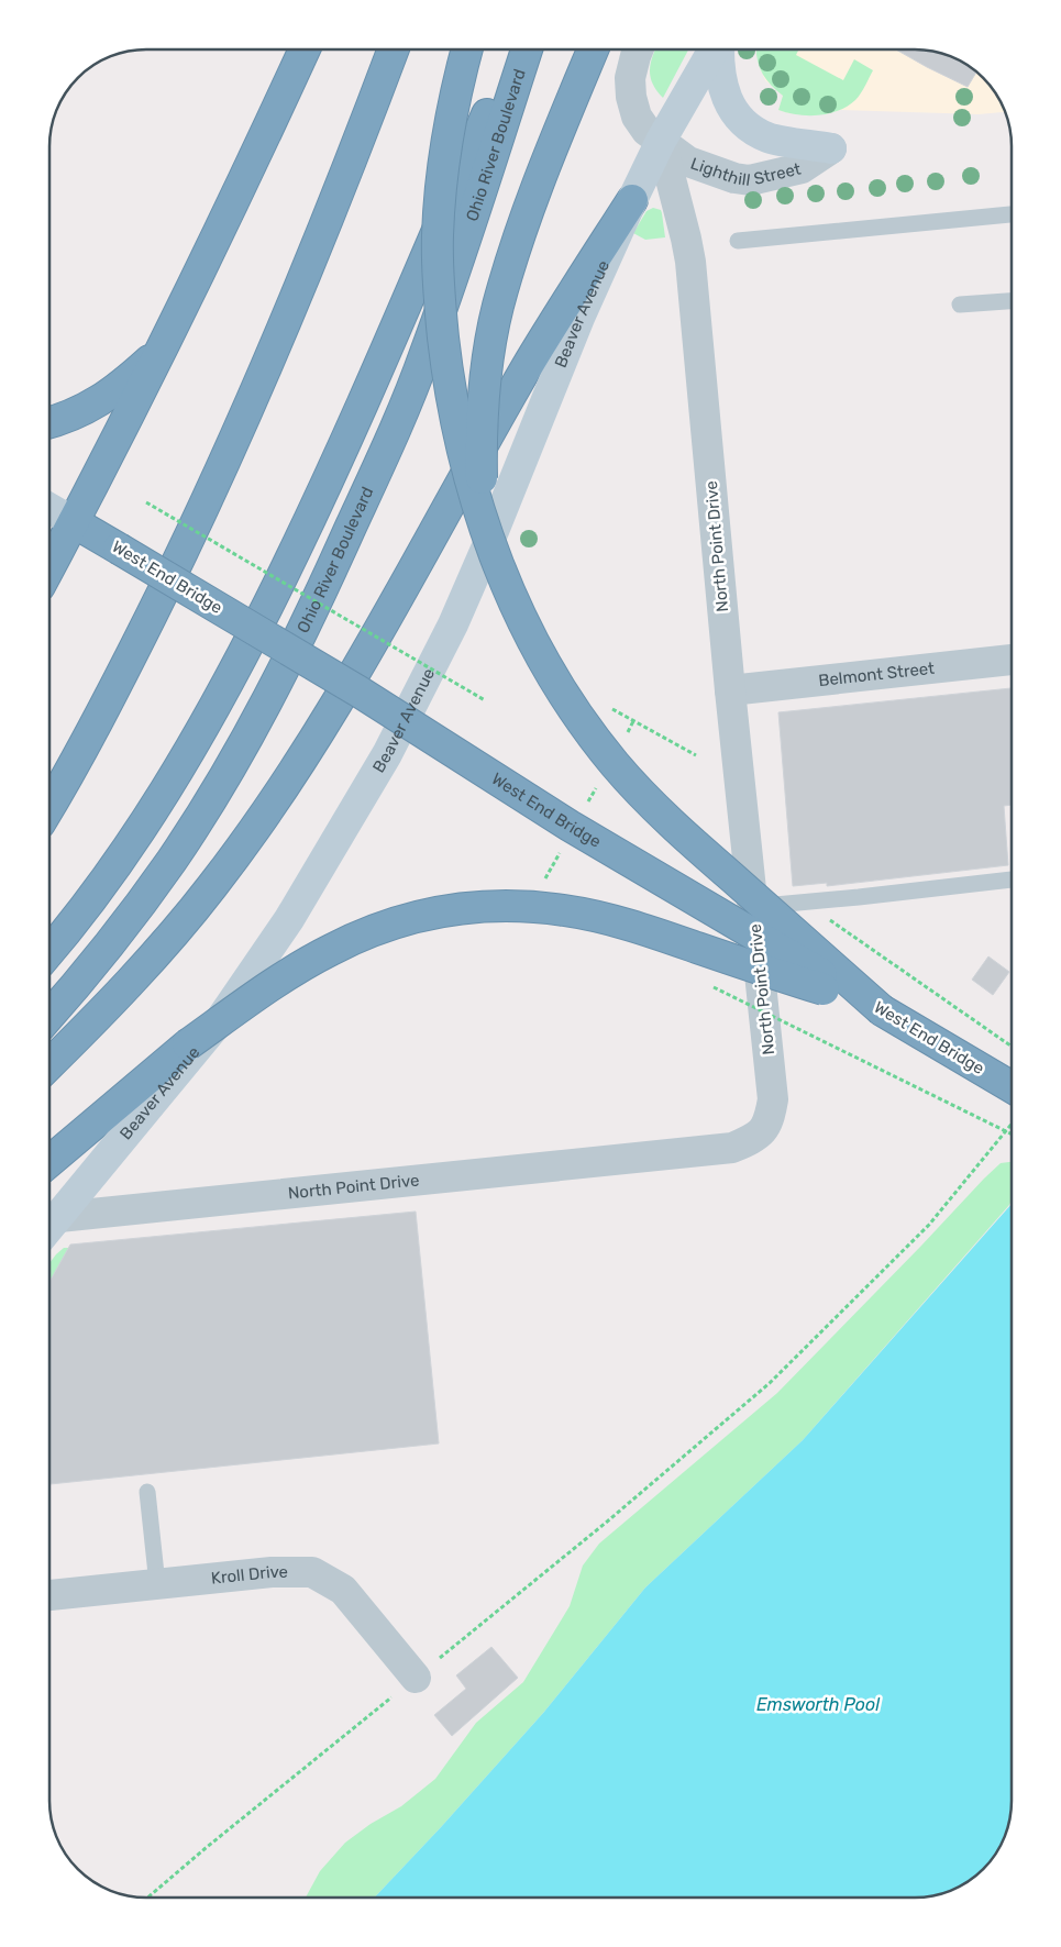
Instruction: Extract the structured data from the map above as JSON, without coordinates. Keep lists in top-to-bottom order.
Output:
{
  "streets": {
    "highway": ["Ohio River Boulevard", "West End Bridge"],
    "main road": ["Beaver Avenue"],
    "street": [
      "Lighthill Street",
      "North Point Drive",
      "Belmont Street",
      "Kroll Drive"
    ]
  },
  "crossings": [
    ["Lighthill Street", "Beaver Avenue"],
    ["Lighthill Street", "North Point Drive"],
    ["Beaver Avenue", "North Point Drive"],
    ["North Point Drive", "Belmont Street"]
  ],
  "water": ["Emsworth Pool"]
}
